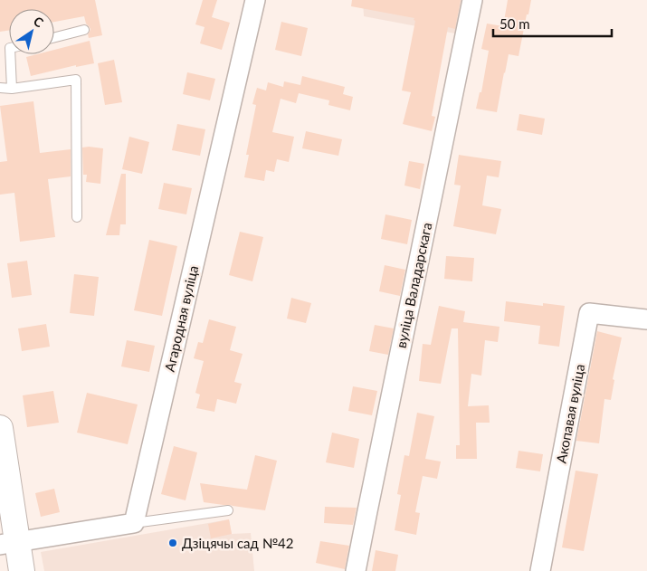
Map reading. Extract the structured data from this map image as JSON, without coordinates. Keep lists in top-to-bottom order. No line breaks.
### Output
{"streets":{"street":["вуліца Валадарскага","Агародная вуліца","Акопавая вуліца"]},"places":["Дзіцячы сад №42"],"scale_bar":"50 m","north":"top right"}
